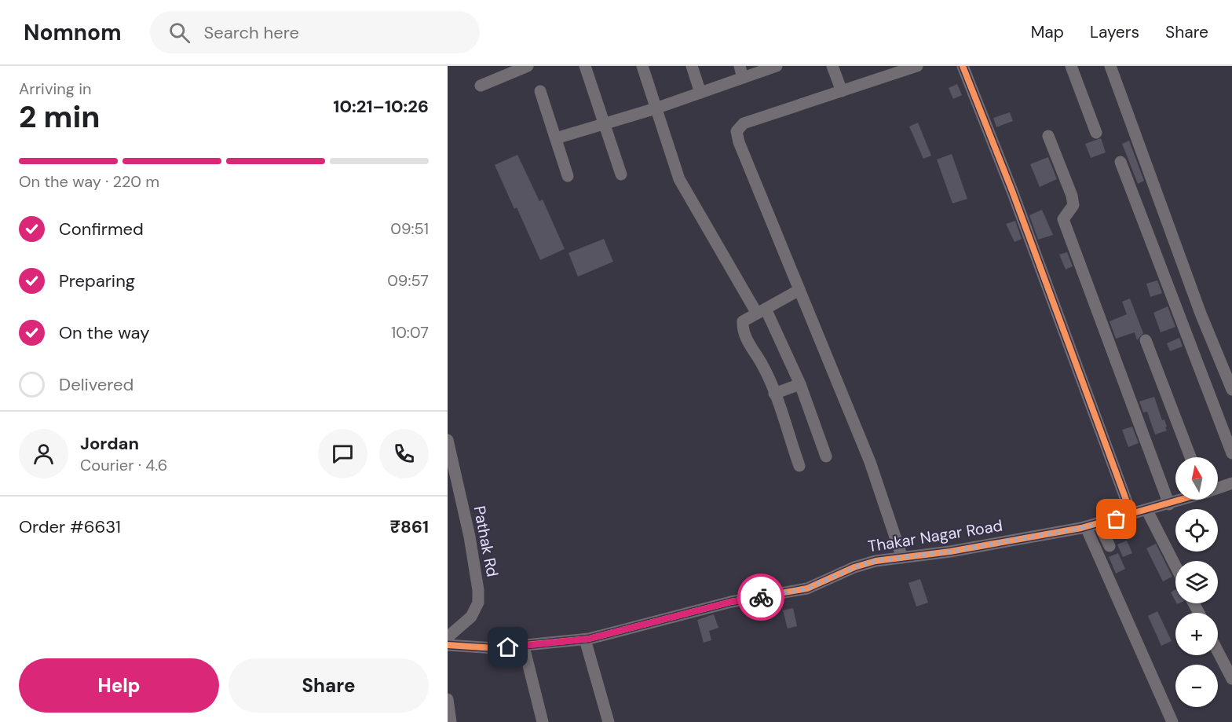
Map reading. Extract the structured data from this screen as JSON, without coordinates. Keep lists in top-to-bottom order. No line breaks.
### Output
{"streets":{"street":["Thakar Nagar Road","Pathak Rd"]},"north":"top","page":{"header":"Nomnom","search":"Search here","nav":["Map","Layers","Share"],"heading":["2 min","Arriving in","10:21–10:26"],"panel":["Jordan","Courier · 4.6","Order #6631","₹861"],"bar":"On the way · 220 m","list":[["Confirmed","09:51"],["Preparing","09:57"],["On the way","10:07"],"Delivered"],"map_buttons":["+","−"],"buttons":["Help","Share"]}}
